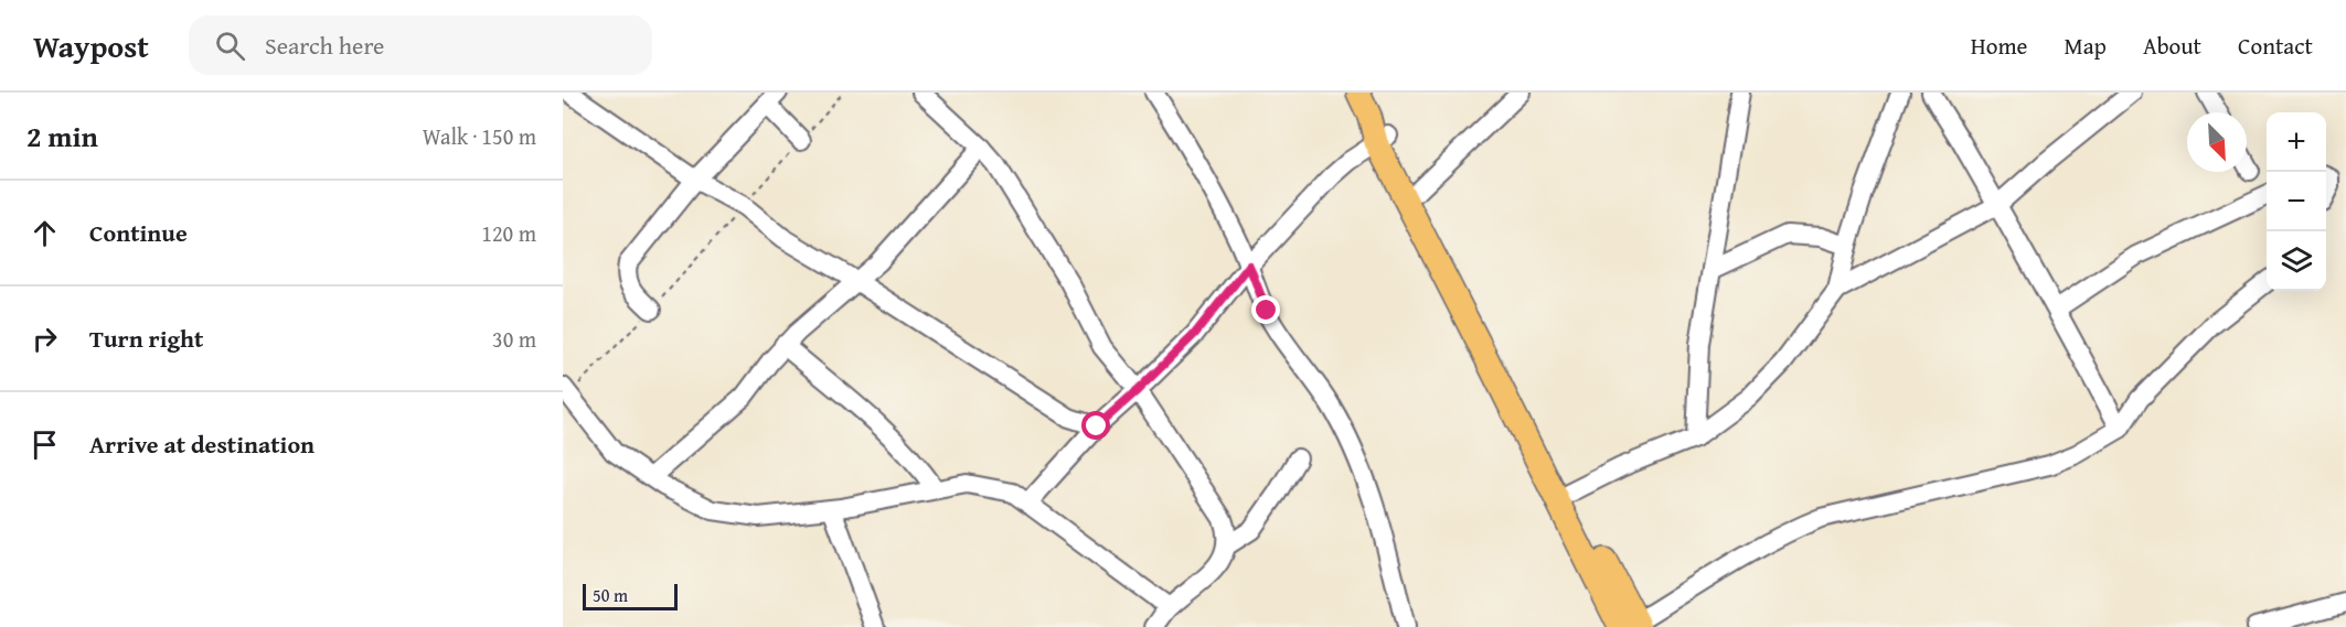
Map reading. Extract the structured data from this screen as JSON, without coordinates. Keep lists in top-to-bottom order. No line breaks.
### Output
{"scale_bar":"50 m","north":"bottom right","page":{"header":"Waypost","search":"Search here","nav":["Home","Map","About","Contact"],"heading":["2 min","Walk · 150 m"],"map_buttons":["+","−"],"list":[["Continue","120 m"],["Turn right","30 m"],"Arrive at destination"],"scale":"50 m"}}
